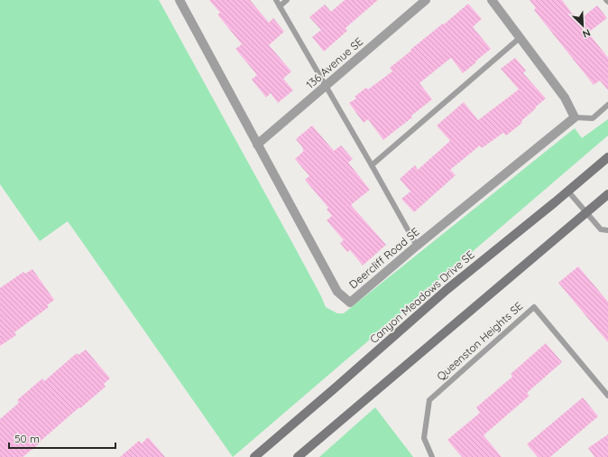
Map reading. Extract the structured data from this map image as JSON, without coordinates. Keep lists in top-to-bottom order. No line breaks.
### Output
{"streets":{"street":["136 Avenue SE","Deercliff Road SE","Canyon Meadows Drive SE"],"lane":["Queenston Heights SE"]},"crossings":[["136 Avenue SE","Deercliff Road SE"]],"scale_bar":"50 m","north":"bottom right"}
